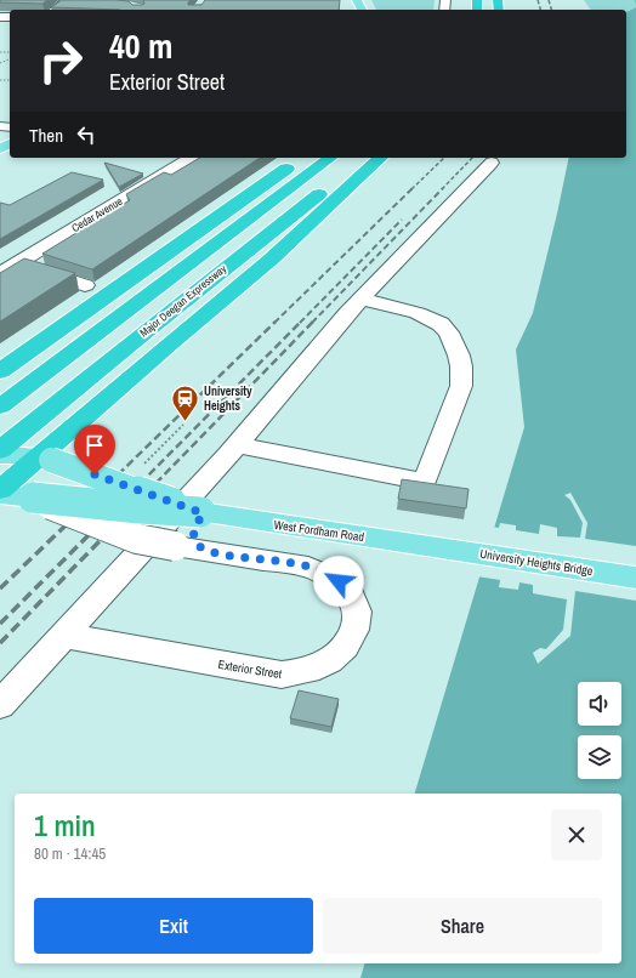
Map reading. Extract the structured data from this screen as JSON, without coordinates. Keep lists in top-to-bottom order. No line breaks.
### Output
{"streets":{"highway":["Major Deegan Expressway"],"main road":["West Fordham Road","University Heights Bridge"],"street":["Cedar Avenue","Exterior Street"]},"crossings":[["Major Deegan Expressway","West Fordham Road"],["West Fordham Road","University Heights Bridge"],["West Fordham Road","Exterior Street"]],"places":{"station":["University Heights"]},"page":{"turn":["40 m","Exterior Street"],"then":"Then","heading":["1 min","80 m · 14:45"],"buttons":["Exit","Share"]}}
